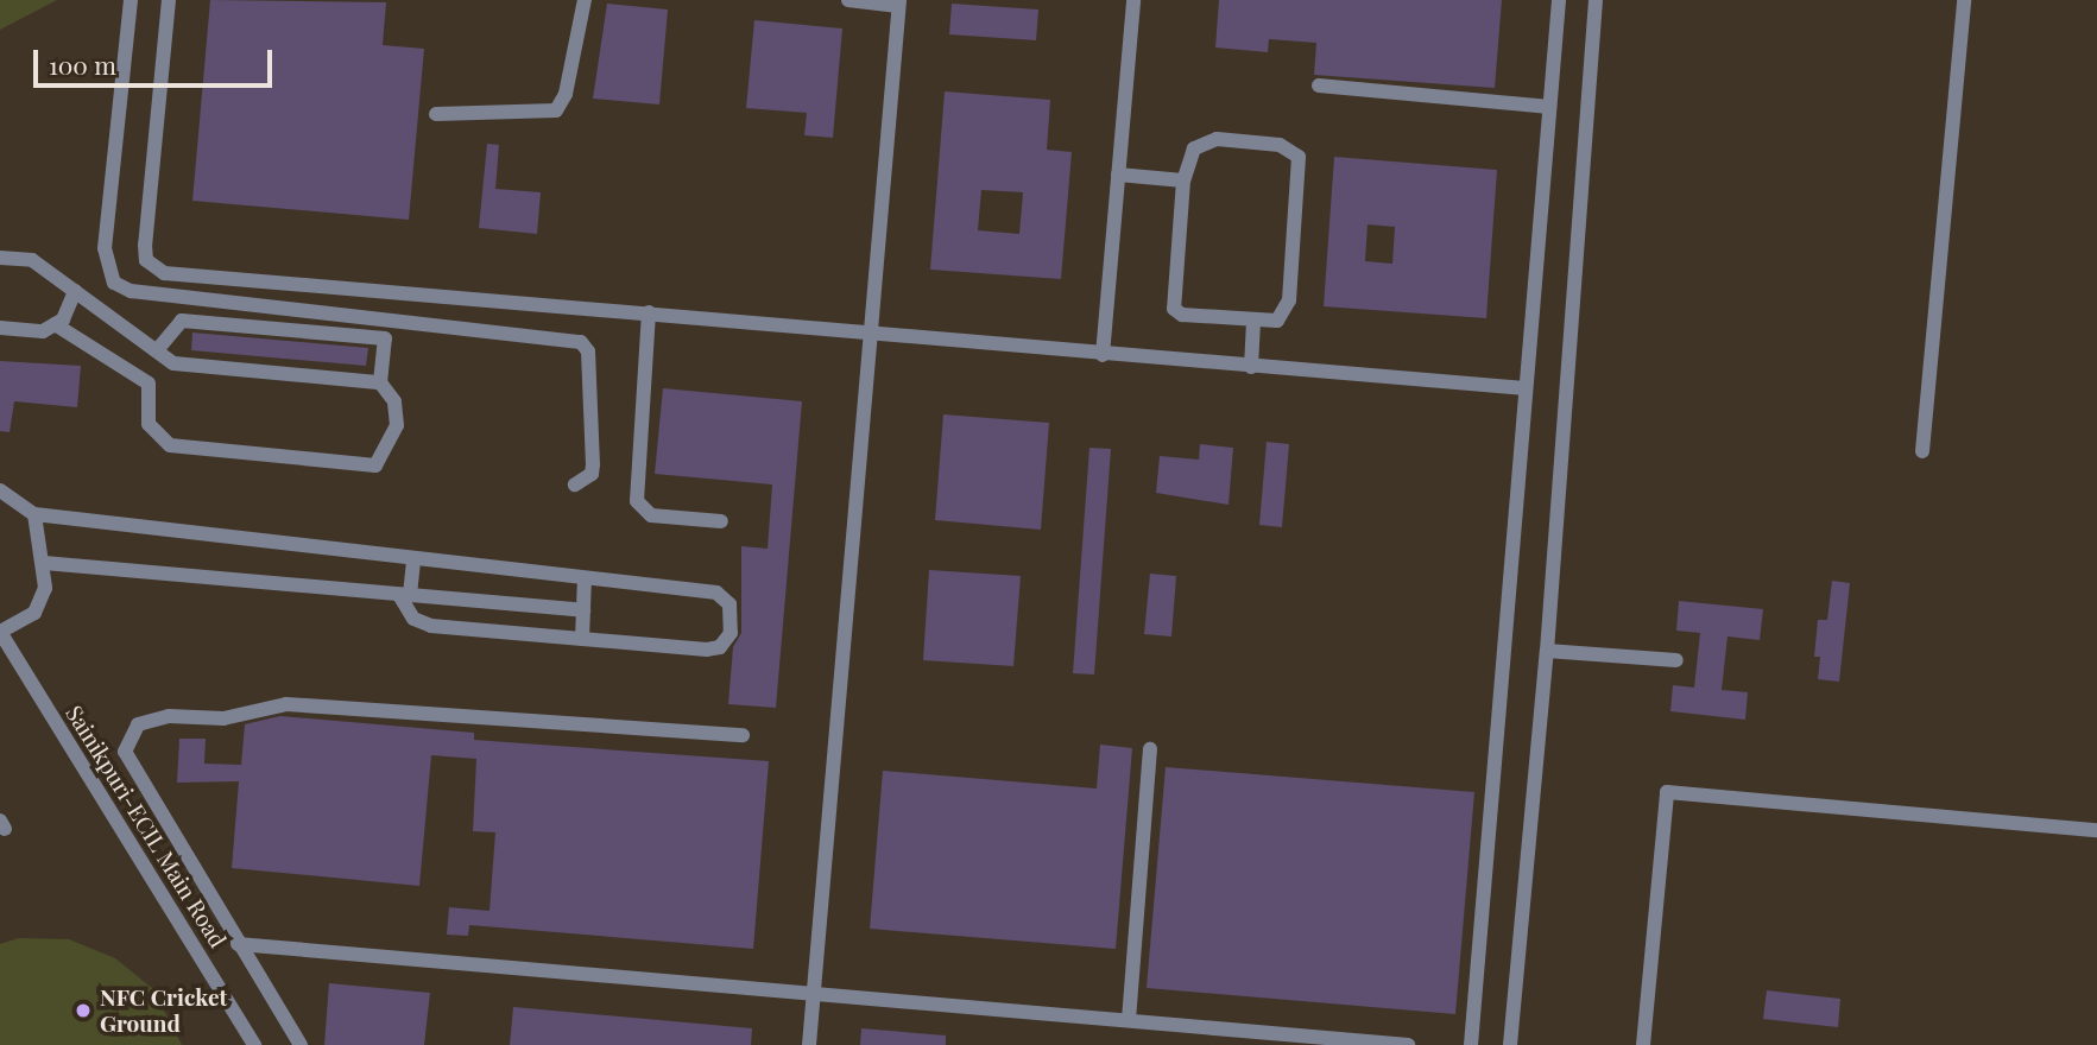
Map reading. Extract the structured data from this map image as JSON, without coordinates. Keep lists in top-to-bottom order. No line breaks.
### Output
{"streets":{"street":["Sainikpuri-ECIL Main Road"]},"places":["NFC Cricket Ground"],"scale_bar":"100 m"}
